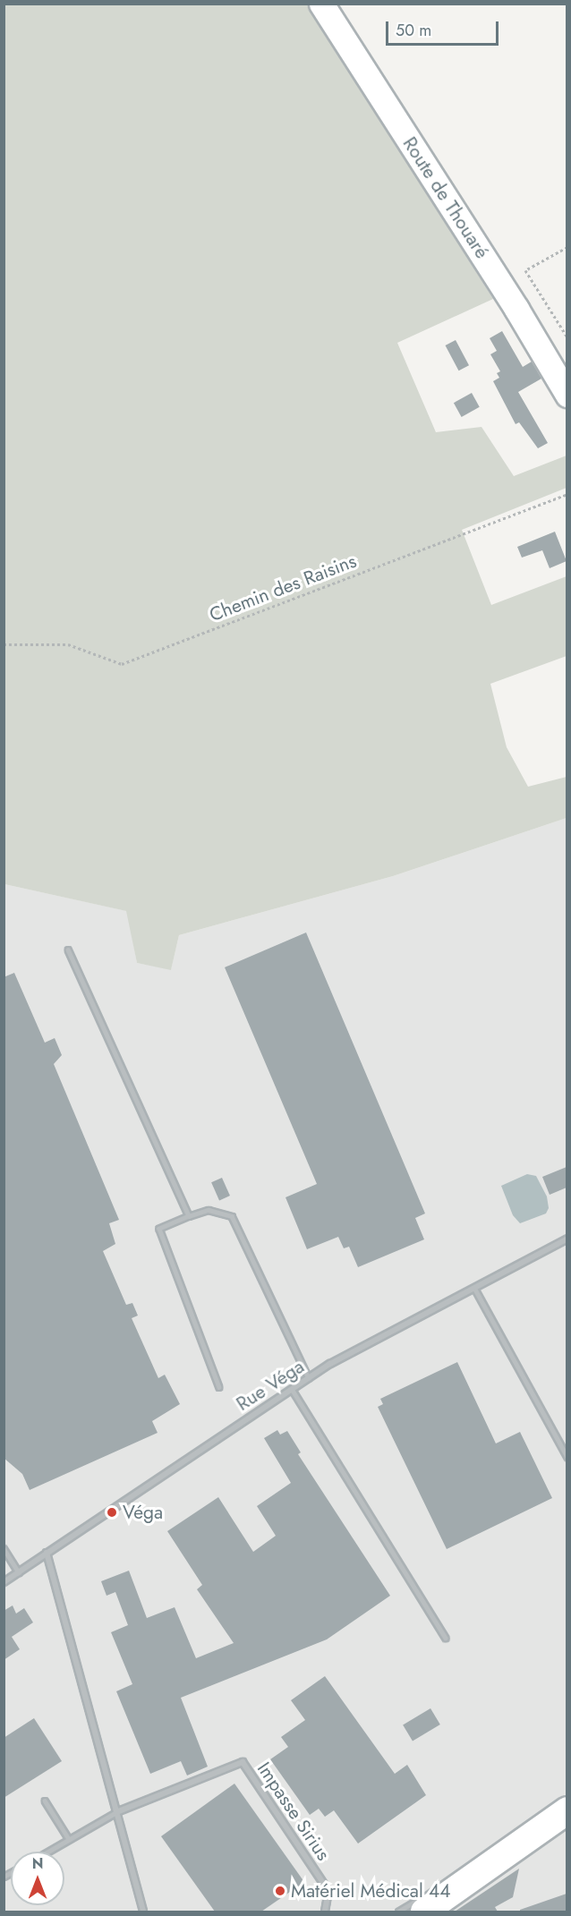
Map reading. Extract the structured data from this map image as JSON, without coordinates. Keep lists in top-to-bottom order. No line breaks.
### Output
{"streets":{"main road":["Route de Thouaré"],"street":["Rue Véga","Impasse Sirius"],"path":["Chemin des Raisins"]},"places":["Véga","Matériel Médical 44"],"scale_bar":"50 m","north":"top"}
